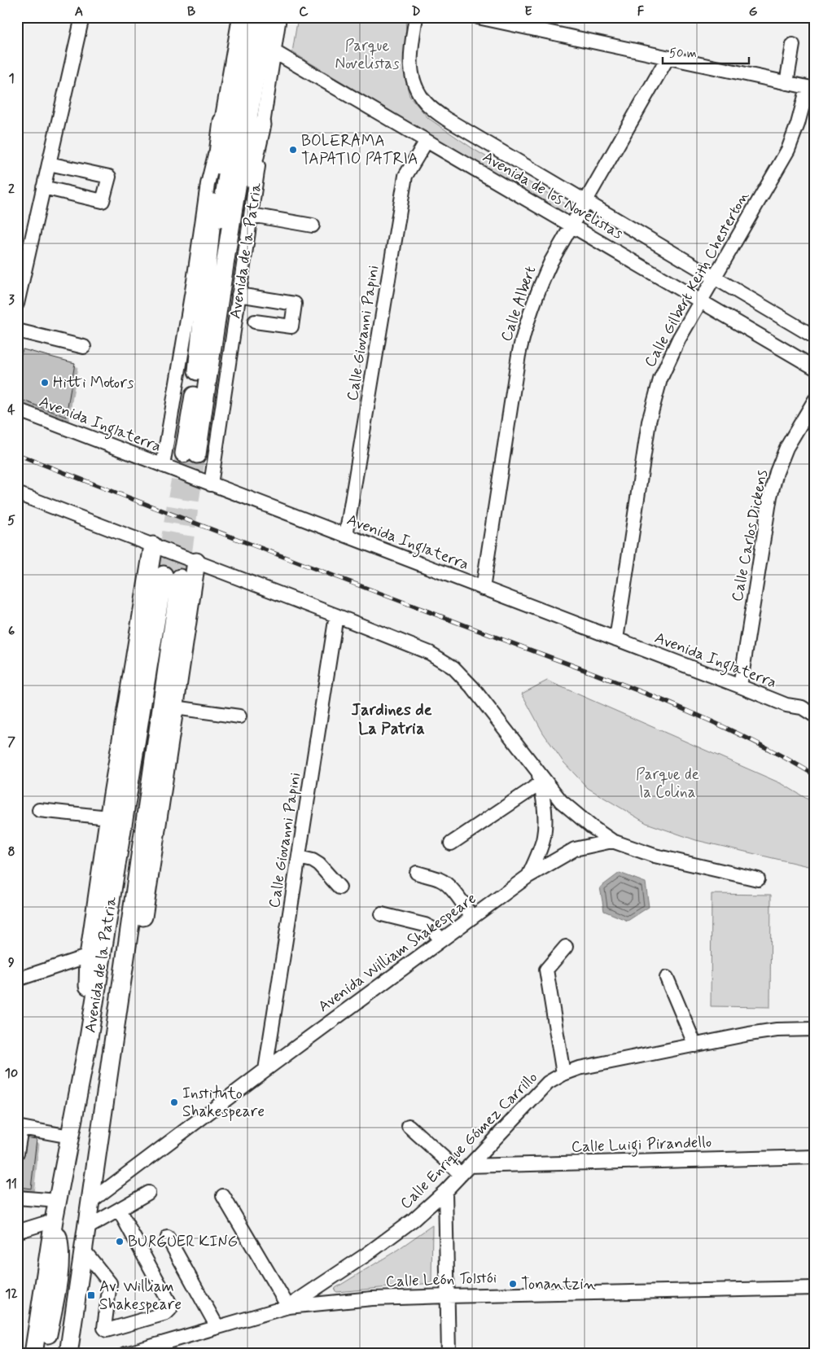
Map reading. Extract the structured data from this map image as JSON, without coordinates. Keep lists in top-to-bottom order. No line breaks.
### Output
{"streets":{"main road":["Avenida de la Patria"],"street":["Avenida de los Novelistas","Calle Gilbert Keith Chesterton","Calle Albert","Calle Giovanni Papini","Avenida Inglaterra","Calle Carlos Dickens","Avenida William Shakespeare","Calle Enrique Gómez Carrillo","Calle Luigi Pirandello","Calle León Tolstói"]},"crossings":[["Avenida de los Novelistas","Avenida de la Patria"],["Avenida de los Novelistas","Calle Gilbert Keith Chesterton"],["Avenida de los Novelistas","Calle Albert"],["Avenida de los Novelistas","Calle Giovanni Papini"],["Avenida de la Patria","Avenida Inglaterra"],["Avenida de la Patria","Avenida William Shakespeare"],["Calle Gilbert Keith Chesterton","Avenida Inglaterra"],["Calle Albert","Avenida Inglaterra"],["Calle Giovanni Papini","Avenida Inglaterra"],["Calle Giovanni Papini","Avenida William Shakespeare"],["Avenida Inglaterra","Calle Carlos Dickens"],["Calle Enrique Gómez Carrillo","Calle Luigi Pirandello"],["Calle Enrique Gómez Carrillo","Calle León Tolstói"]],"districts":["Jardines de La Patria"],"parks":["Parque Novelistas","Parque de la Colina"],"places":{"other":["BOLERAMA TAPATIO PATRIA","Hitti Motors","Instituto Shakespeare","BURGUER KING","Tonantzin"],"transit":["Av. William Shakespeare"]},"scale_bar":"50 m","grid":{"columns":["A","B","C","D","E","F","G"],"rows":["1","2","3","4","5","6","7","8","9","10","11","12"]}}
